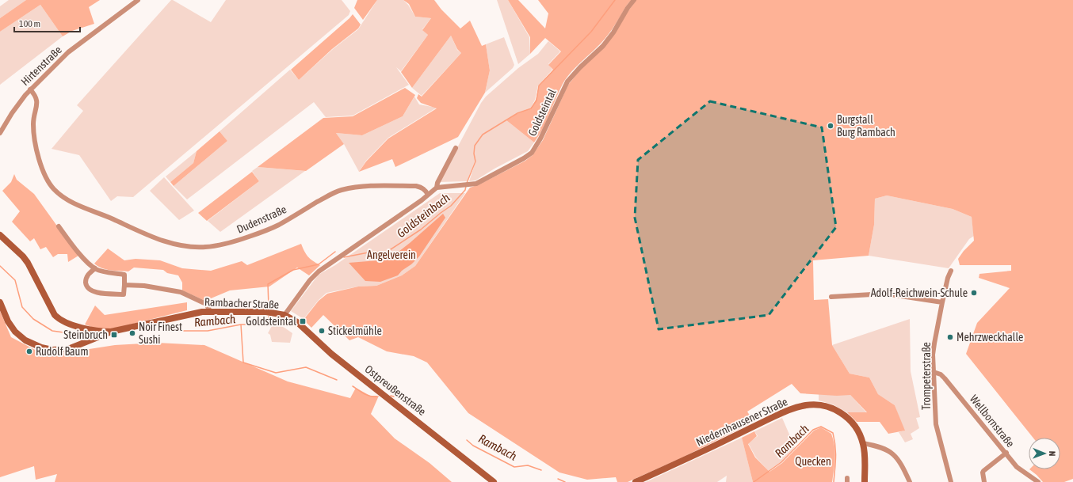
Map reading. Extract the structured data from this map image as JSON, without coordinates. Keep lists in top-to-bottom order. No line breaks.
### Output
{"streets":{"main road":["Rambacher Straße","Ostpreußenstraße","Niedernhausener Straße"],"street":["Hirtenstraße","Goldsteintal","Dudenstraße","Trompeterstraße","Wellbornstraße"]},"crossings":[["Hirtenstraße","Dudenstraße"],["Rambacher Straße","Ostpreußenstraße"],["Trompeterstraße","Wellbornstraße"]],"water":["Goldsteinbach","Rambach"],"parks":["Angelverein","Quecken"],"places":{"other":["Burgstall Burg Rambach","Adolf-Reichwein-Schule","Stickelmühle","Noir Finest Sushi","Mehrzweckhalle","Rudolf Baum"],"transit":["Goldsteintal","Steinbruch"]},"scale_bar":"100 m","north":"right"}
